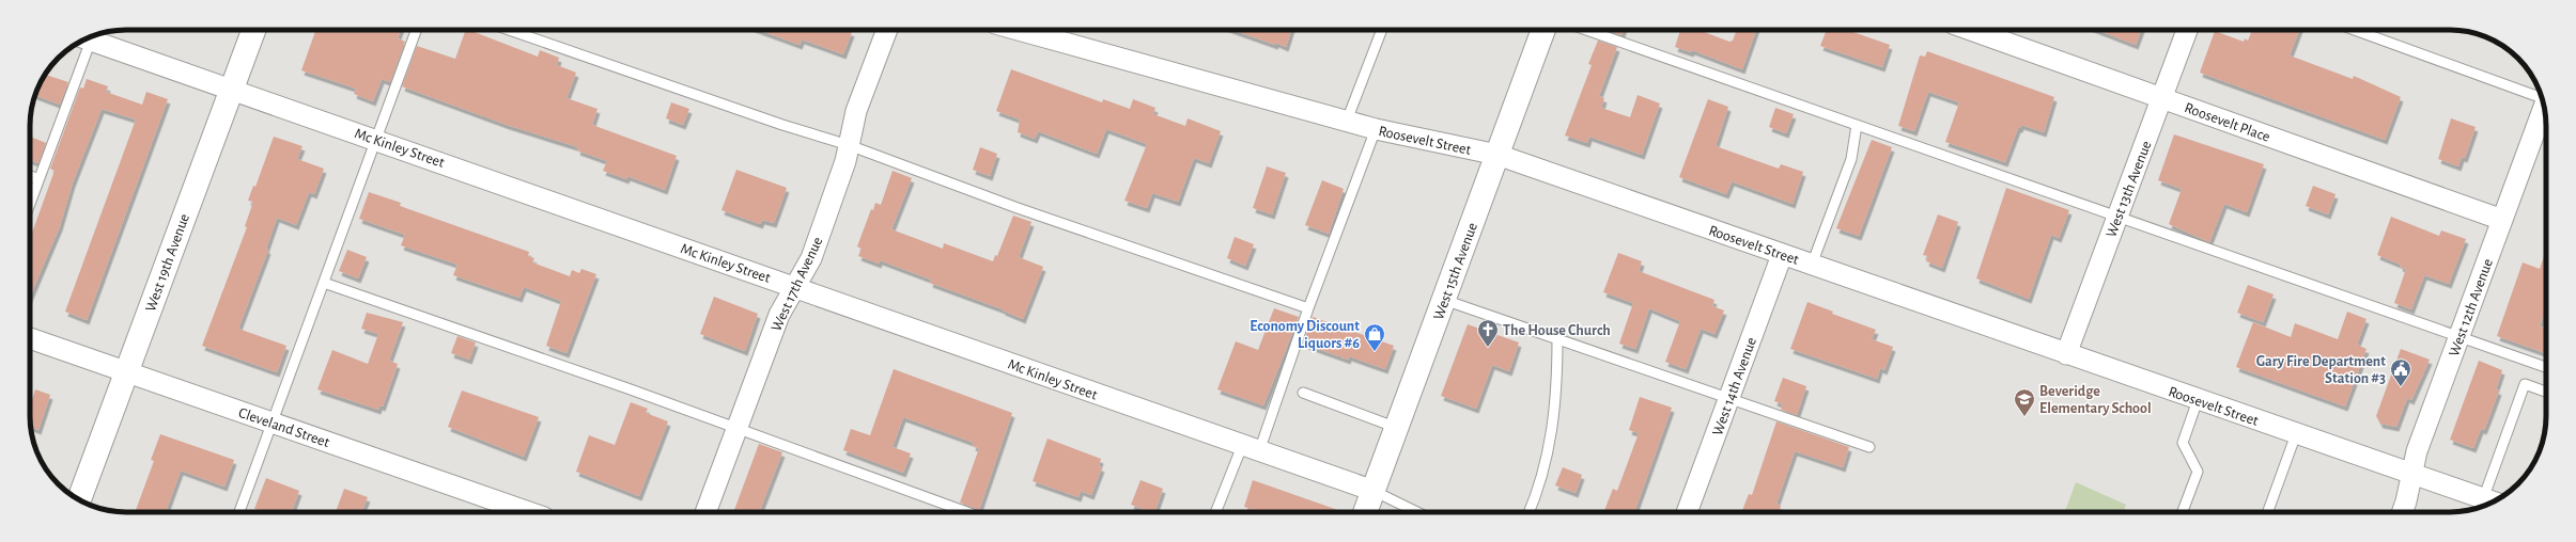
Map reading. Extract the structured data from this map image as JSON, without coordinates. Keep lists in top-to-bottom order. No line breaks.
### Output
{"streets":{"main road":["West 19th Avenue","West 15th Avenue"],"street":["Roosevelt Place","Roosevelt Street","Mc Kinley Street","West 13th Avenue","West 17th Avenue","West 12th Avenue","West 14th Avenue","Cleveland Street"]},"crossings":[["Roosevelt Place","West 13th Avenue"],["Roosevelt Place","West 12th Avenue"],["Roosevelt Street","West 13th Avenue"],["Roosevelt Street","West 15th Avenue"],["Roosevelt Street","West 12th Avenue"],["Roosevelt Street","West 14th Avenue"],["Mc Kinley Street","West 19th Avenue"],["Mc Kinley Street","West 15th Avenue"],["Mc Kinley Street","West 17th Avenue"],["West 19th Avenue","Cleveland Street"]],"places":{"church":["The House Church"],"shop":["Economy Discount Liquors #6"],"public building":["Gary Fire Department Station #3"],"school or university":["Beveridge Elementary School"]}}
